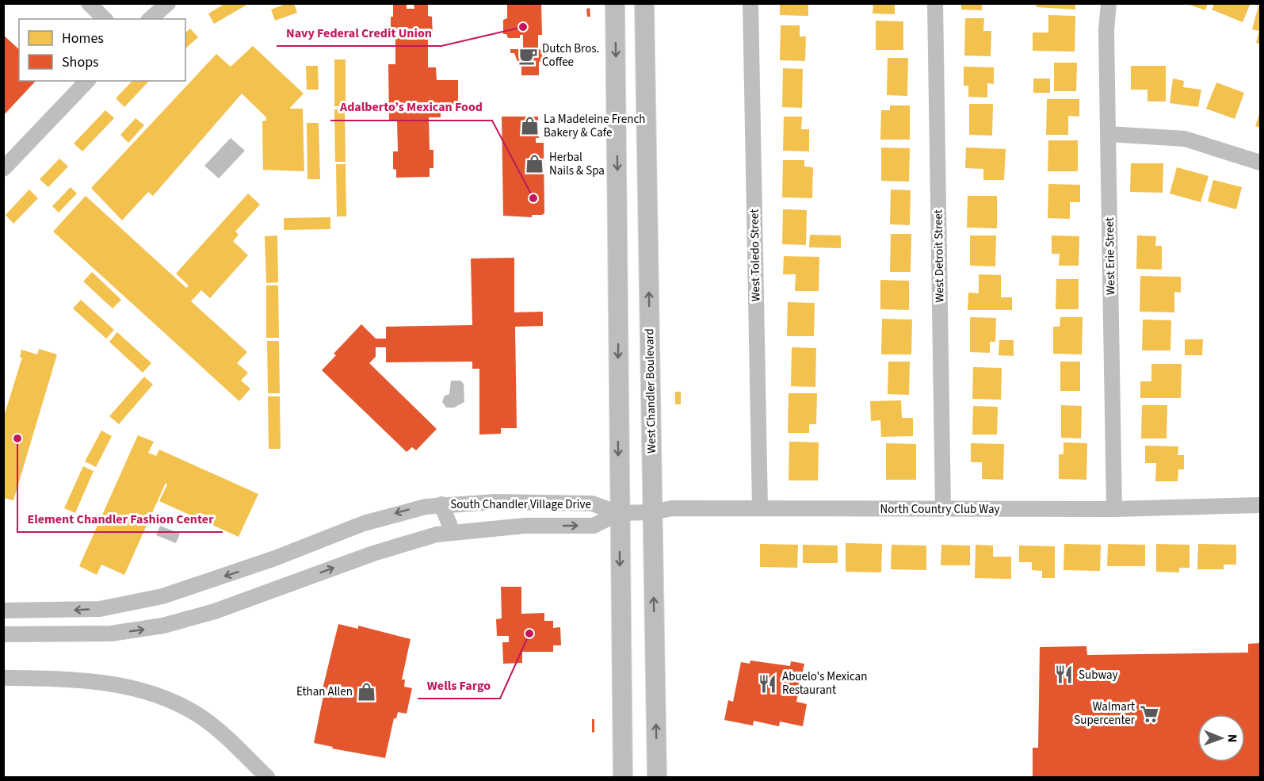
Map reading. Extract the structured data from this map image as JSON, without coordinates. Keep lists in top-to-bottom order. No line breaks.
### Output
{"streets":{"main road":["West Chandler Boulevard"],"street":["West Toledo Street","West Detroit Street","West Erie Street","South Chandler Village Drive","North Country Club Way"]},"crossings":[["West Toledo Street","North Country Club Way"],["West Detroit Street","North Country Club Way"],["West Erie Street","North Country Club Way"],["West Chandler Boulevard","North Country Club Way"],["South Chandler Village Drive","North Country Club Way"]],"places":{"other":["Navy Federal Credit Union","Adalberto’s Mexican Food","Element Chandler Fashion Center","Wells Fargo"],"cafe":["Dutch Bros. Coffee"],"shop":["La Madeleine French Bakery & Cafe","Herbal Nails & Spa","Ethan Allen"],"restaurant":["Subway","Abuelo's Mexican Restaurant"],"supermarket":["Walmart Supercenter"]},"legend":["Homes","Shops"],"north":"right"}
